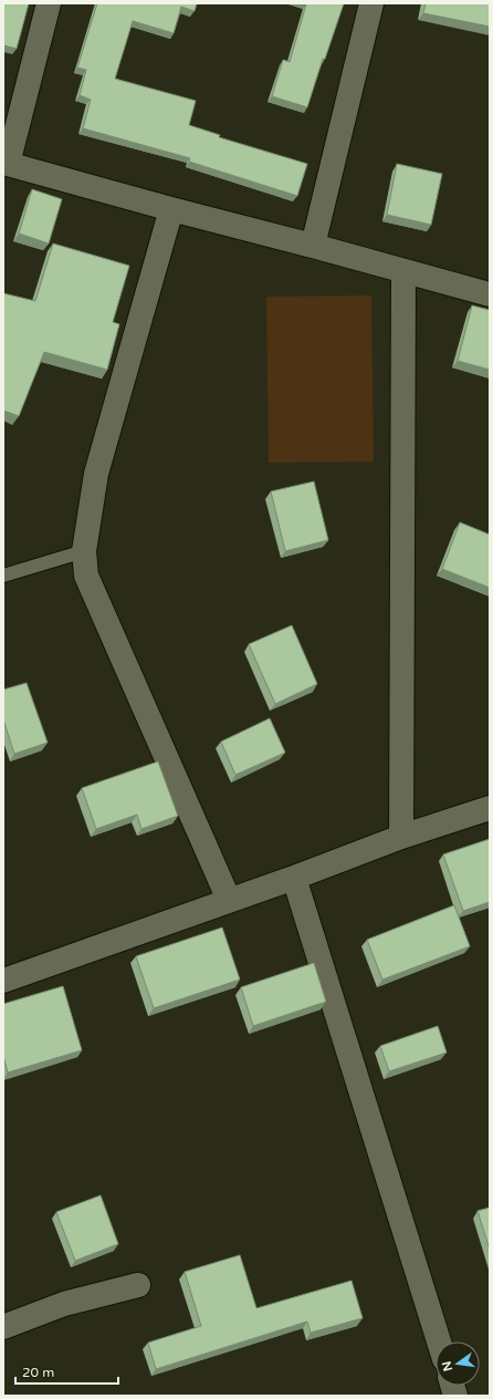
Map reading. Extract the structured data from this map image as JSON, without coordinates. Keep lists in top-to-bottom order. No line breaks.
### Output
{"scale_bar":"20 m","north":"left"}
